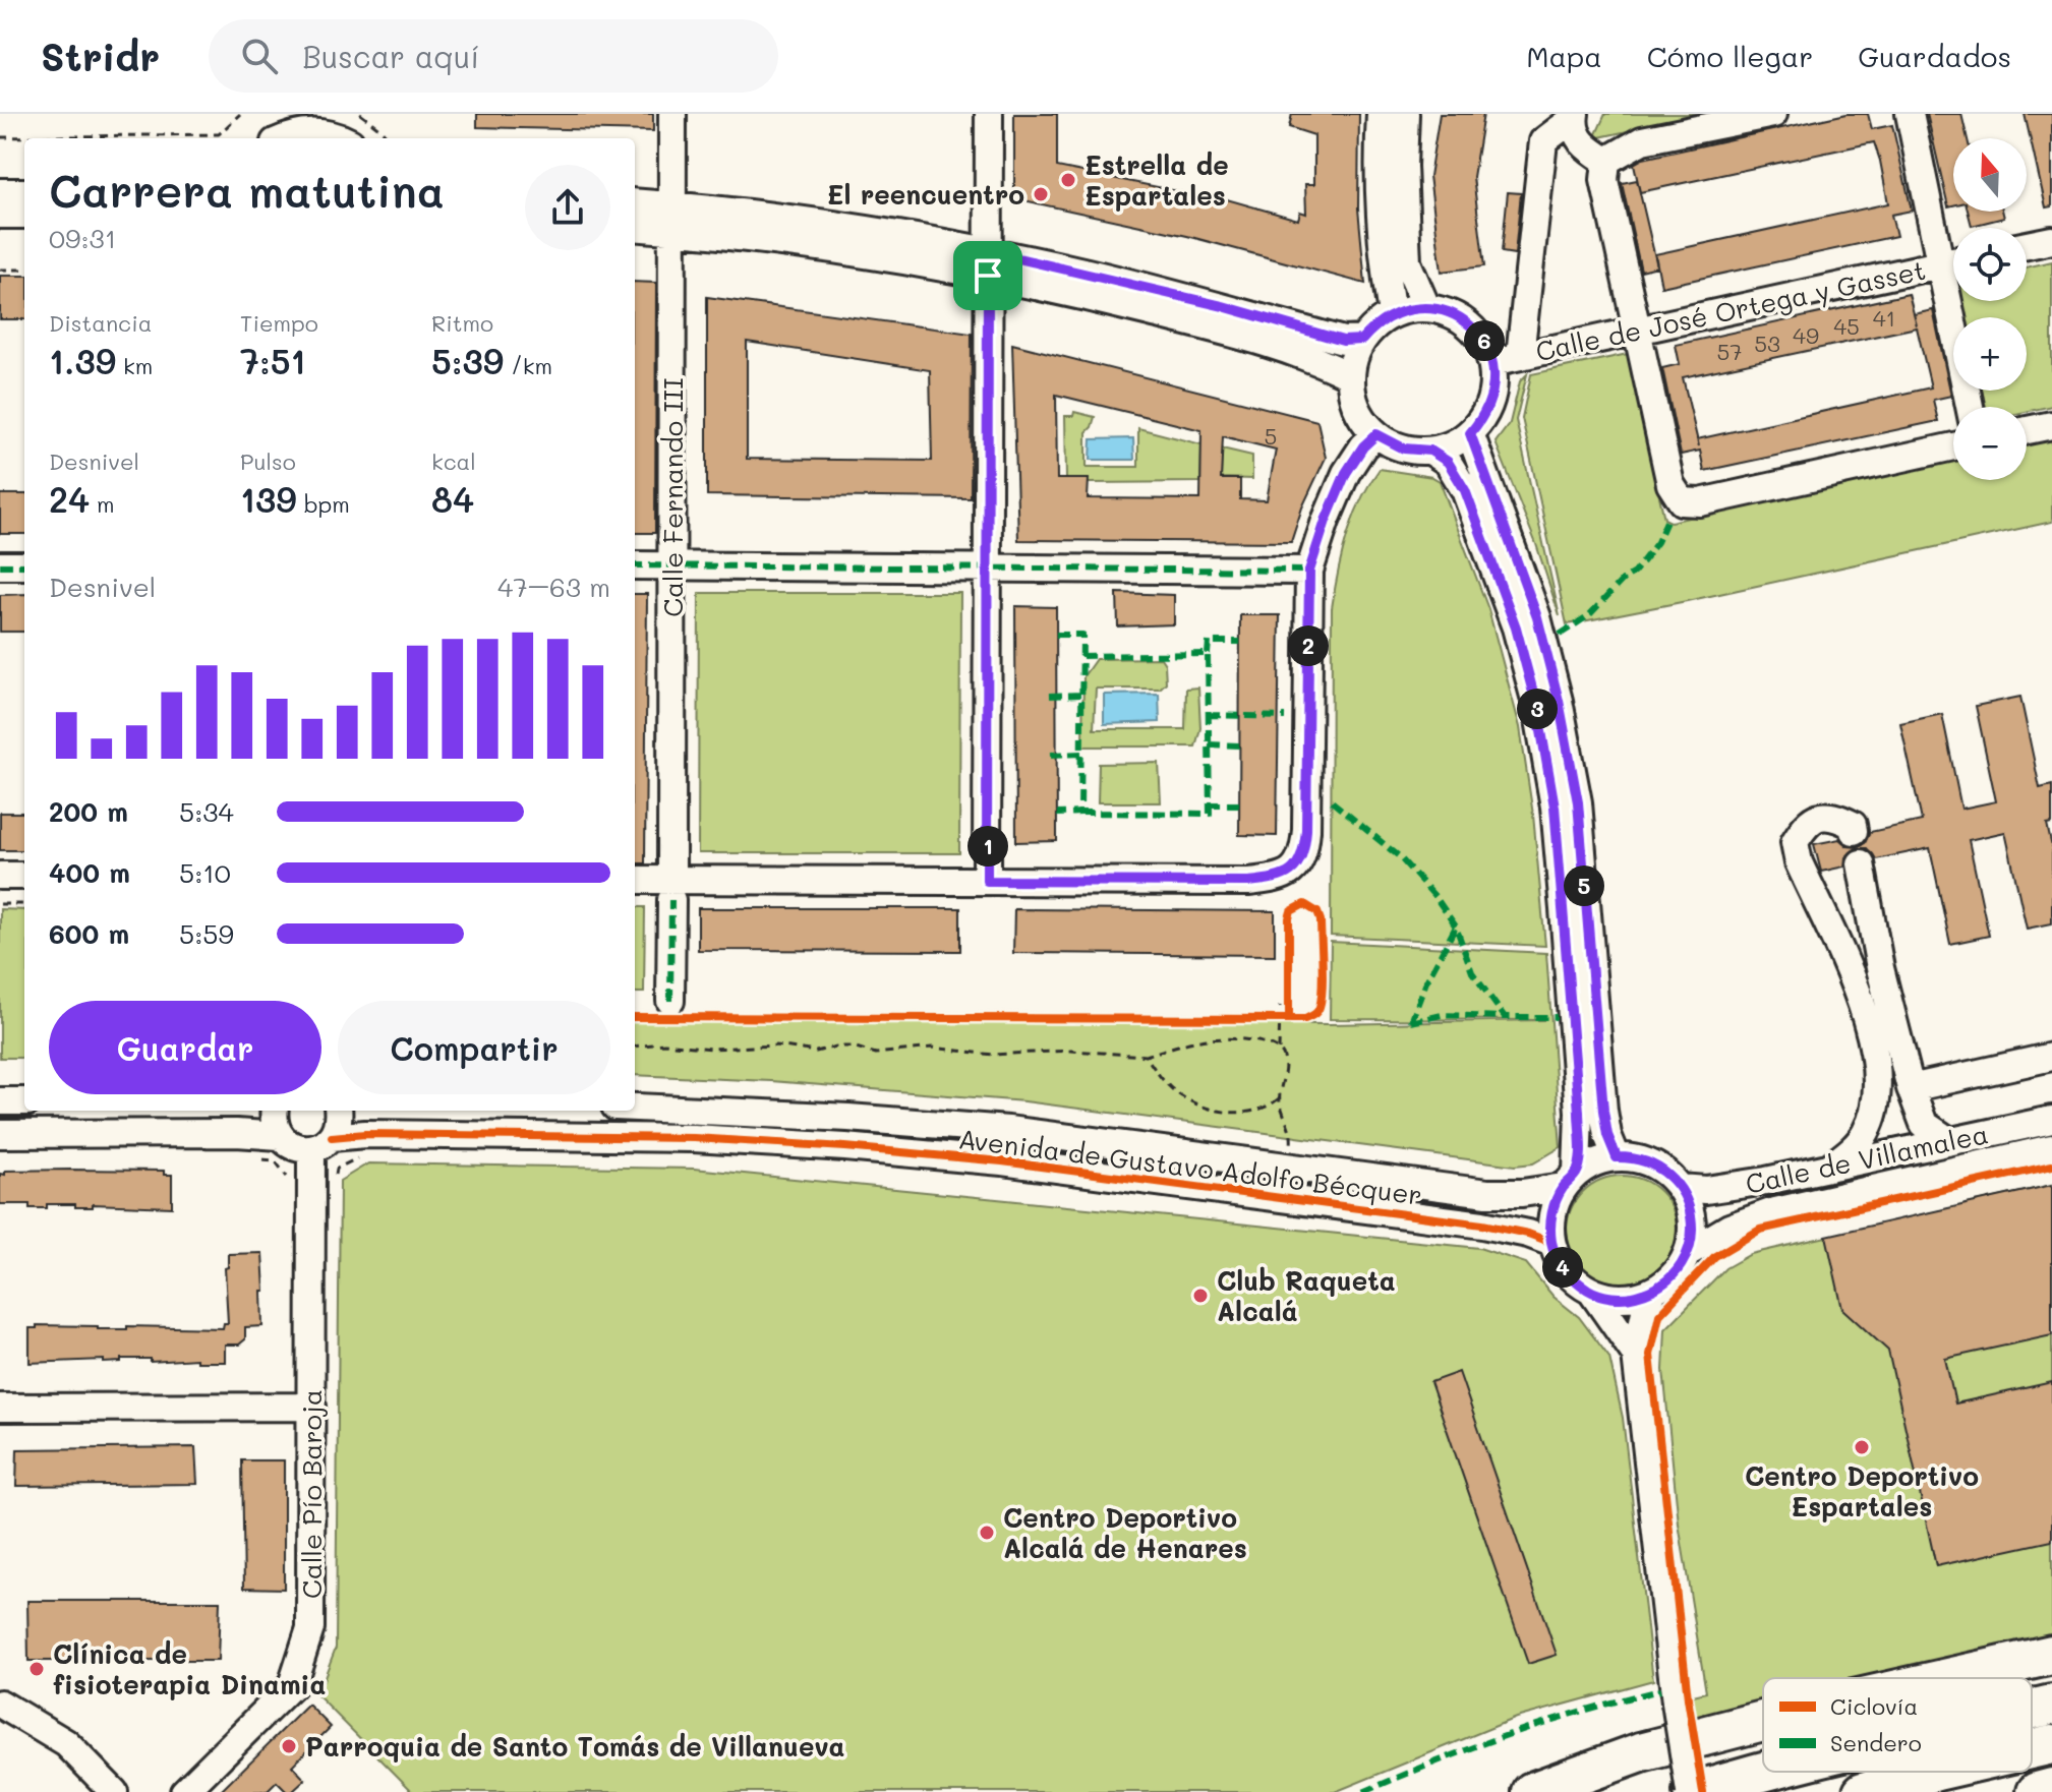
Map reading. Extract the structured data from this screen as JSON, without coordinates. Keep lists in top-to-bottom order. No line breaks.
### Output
{"streets":{"street":["Calle de José Ortega y Gasset","Calle Fernando III","Calle de Villamalea","Avenida de Gustavo Adolfo Bécquer","Calle Pío Baroja"]},"crossings":[["Calle de Villamalea","Avenida de Gustavo Adolfo Bécquer"],["Avenida de Gustavo Adolfo Bécquer","Calle Pío Baroja"]],"places":["Estrella de Espartales","El reencuentro","Club Raqueta Alcalá","Centro Deportivo Espartales","Centro Deportivo Alcalá de Henares","Clínica de fisioterapia Dinamia","Parroquia de Santo Tomás de Villanueva"],"house_numbers":["41","45","49","53","57","5"],"legend":["Ciclovía","Sendero"],"north":"top","page":{"header":"Stridr","search":"Buscar aquí","nav":["Mapa","Cómo llegar","Guardados"],"map_buttons":["+","−"],"heading":["Carrera matutina","09:31"],"stats":[["Distancia","1.39 km"],["Tiempo","7:51"],["Ritmo","5:39 /km"],["Desnivel","24 m"],["Pulso","139 bpm"],["kcal","84"]],"pins":["6","2","3","1","5","4"],"chart":["Desnivel","47–63 m"],"list":[{"name":"200 m","note":"5:34"},{"name":"400 m","note":"5:10"},{"name":"600 m","note":"5:59"}],"buttons":["Guardar","Compartir"]}}
